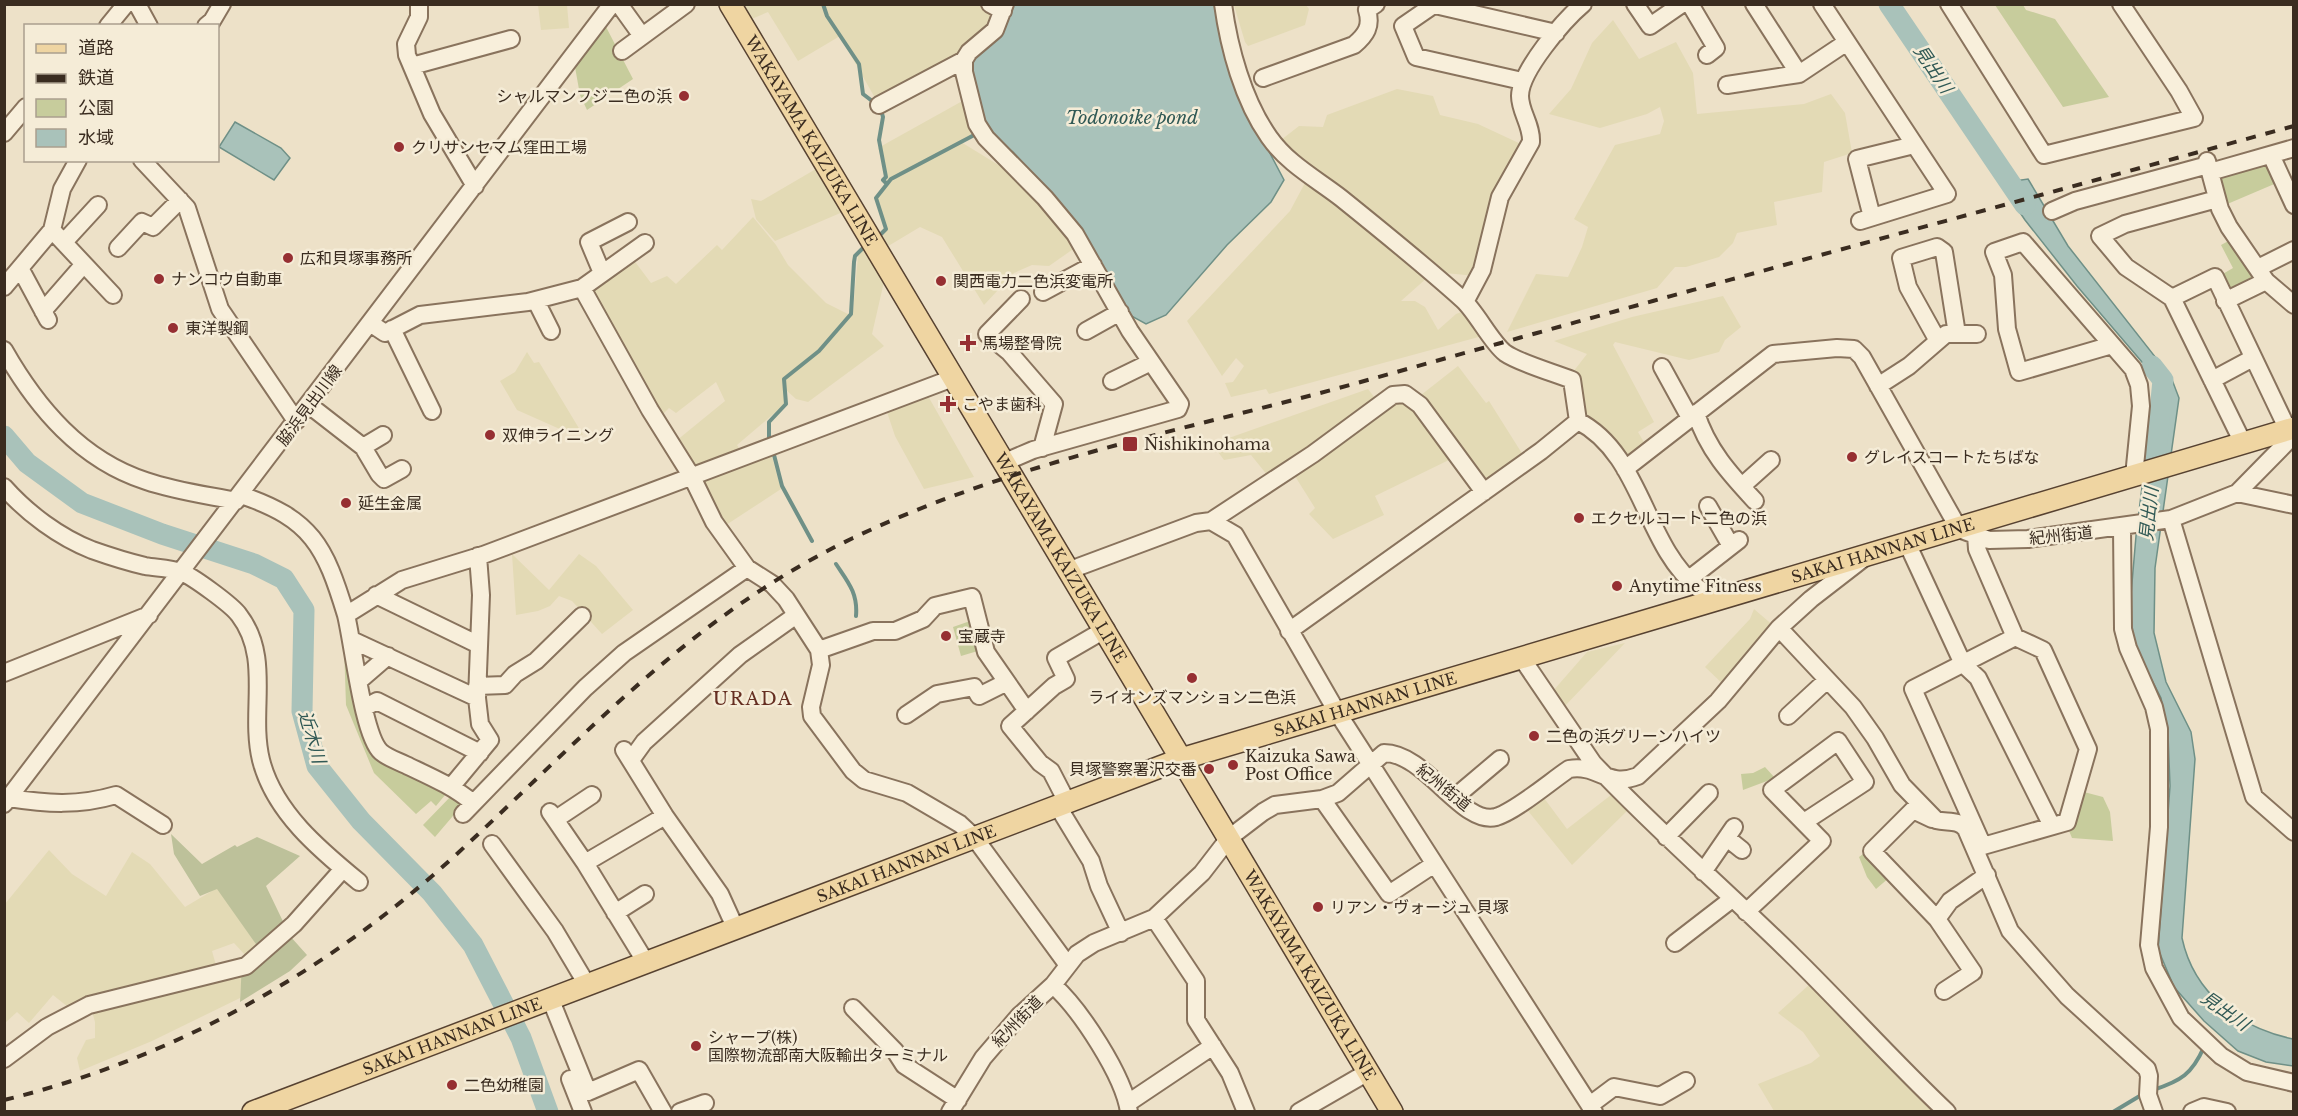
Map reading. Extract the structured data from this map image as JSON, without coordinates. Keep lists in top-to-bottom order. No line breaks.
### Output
{"streets":{"main road":["WAKAYAMA KAIZUKA LINE","SAKAI HANNAN LINE"],"street":["脇浜見出川線","紀州街道"]},"crossings":[["WAKAYAMA KAIZUKA LINE","紀州街道"],["WAKAYAMA KAIZUKA LINE","SAKAI HANNAN LINE"],["紀州街道","SAKAI HANNAN LINE"]],"districts":["URADA"],"water":["見出川","Todonoike pond","近木川"],"places":{"other":["シャルマンフジ二色の浜","クリサンセマム窪田工場","広和貝塚事務所","ナンコウ自動車","関西電力二色浜変電所","東洋製鋼","双伸ライニング","グレイスコートたちばな","延生金属","エクセルコート二色の浜","Anytime Fitness","宝蔵寺","ライオンズマンション二色浜","二色の浜グリーンハイツ","Kaizuka Sawa Post Office","貝塚警察署沢交番","リアン・ヴォージュ 貝塚","シャープ(株) 国際物流部南大阪輸出ターミナル","二色幼稚園"],"health":["馬場整骨院","こやま歯科"],"transit":["Nishikinohama"]},"legend":["道路","鉄道","公園","水域"]}
